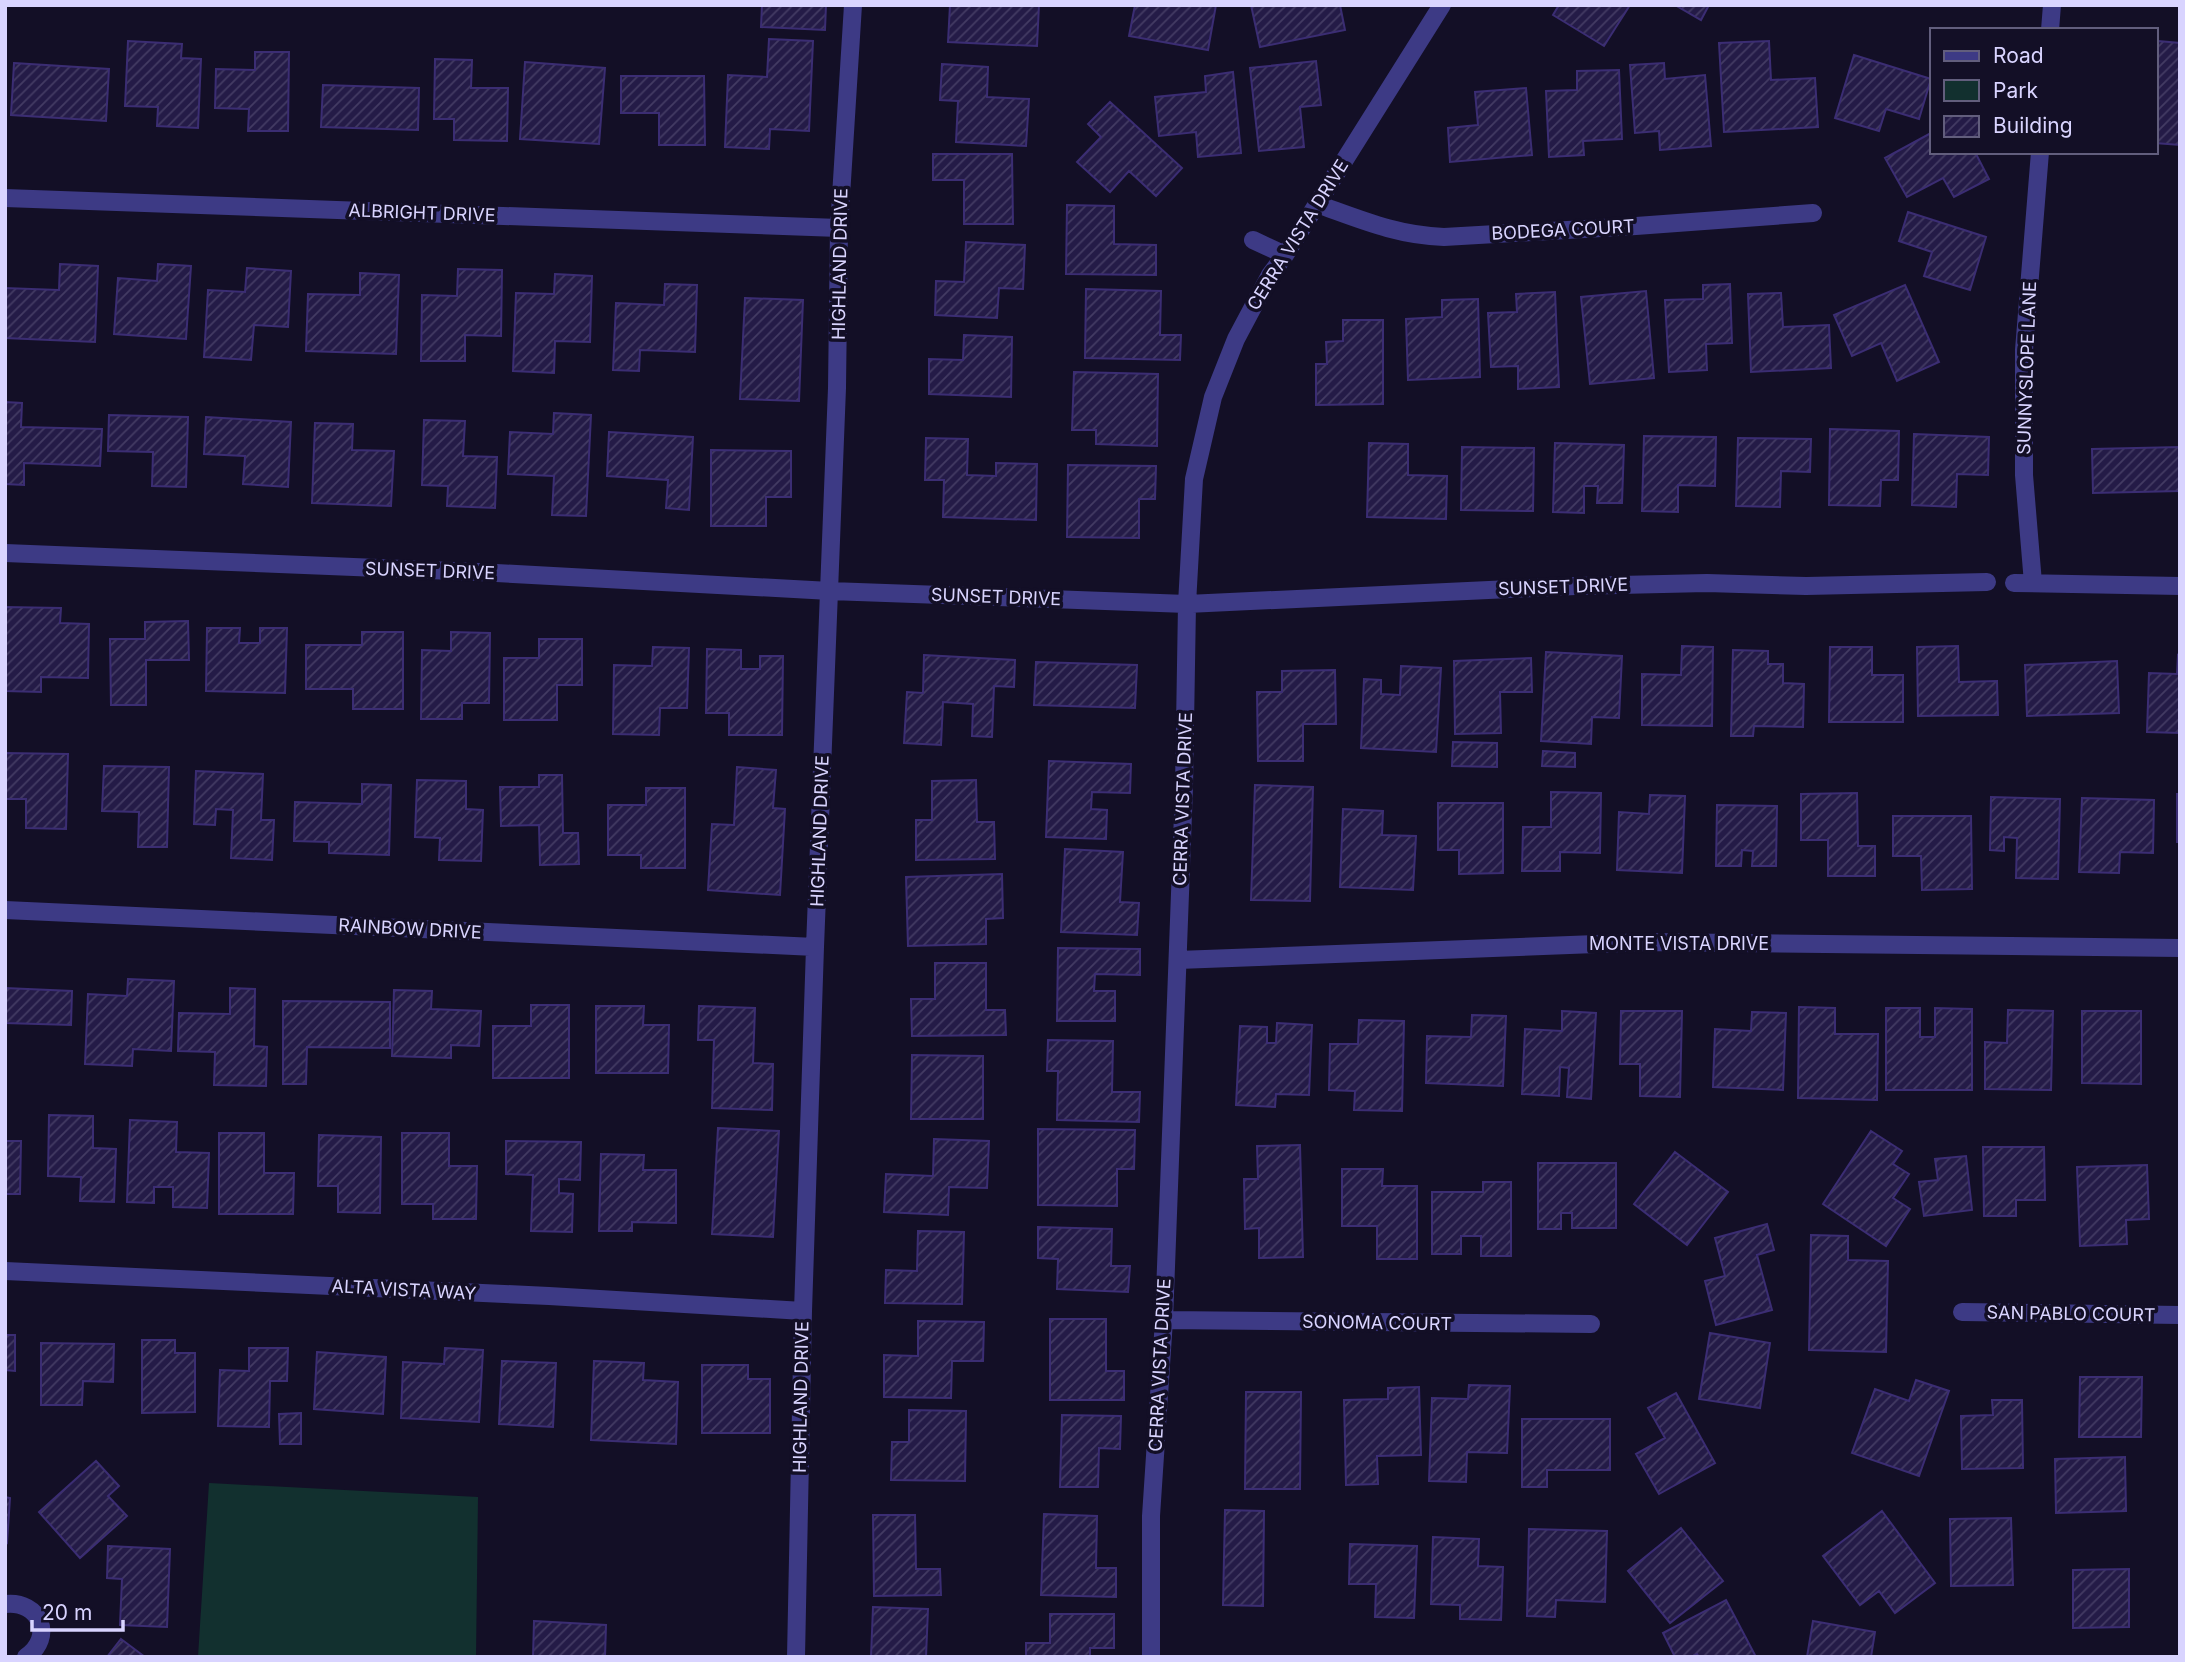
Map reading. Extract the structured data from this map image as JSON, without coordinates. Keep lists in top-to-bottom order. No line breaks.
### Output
{"streets":{"street":["ALBRIGHT DRIVE","BODEGA COURT","CERRA VISTA DRIVE","HIGHLAND DRIVE","SUNNYSLOPE LANE","SUNSET DRIVE","RAINBOW DRIVE","MONTE VISTA DRIVE","ALTA VISTA WAY","SAN PABLO COURT","SONOMA COURT"]},"crossings":[["ALBRIGHT DRIVE","HIGHLAND DRIVE"],["BODEGA COURT","CERRA VISTA DRIVE"],["CERRA VISTA DRIVE","SUNSET DRIVE"],["CERRA VISTA DRIVE","MONTE VISTA DRIVE"],["CERRA VISTA DRIVE","SONOMA COURT"],["HIGHLAND DRIVE","SUNSET DRIVE"],["HIGHLAND DRIVE","RAINBOW DRIVE"],["HIGHLAND DRIVE","ALTA VISTA WAY"]],"legend":["Road","Park","Building"],"scale_bar":"20 m"}
